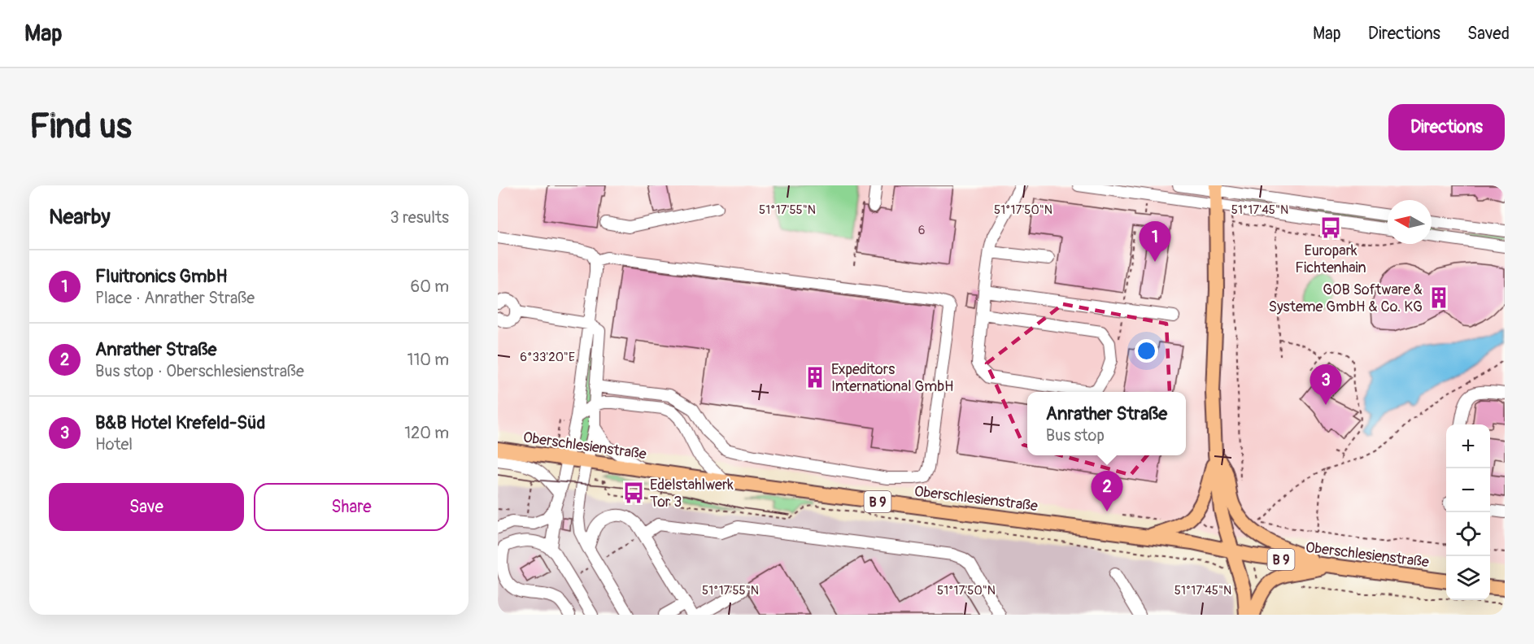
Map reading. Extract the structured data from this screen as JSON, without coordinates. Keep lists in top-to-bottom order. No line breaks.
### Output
{"streets":{"main road":["Oberschlesienstraße","B 9"]},"crossings":[["Oberschlesienstraße","B 9"]],"places":{"bus stop":["Europark Fichtenhain","Edelstahlwerk Tor 3"],"building":["GOB Software & Systeme GmbH & Co. KG","Expeditors International GmbH"]},"house_numbers":["6"],"north":"left","page":{"header":"Map","nav":["Map","Directions","Saved"],"buttons":["Directions",["Save","Share"]],"title":"Find us","heading":["Nearby","3 results"],"pins":["1","3","2"],"list":[{"mark":"1","name":"Fluitronics GmbH","note":"Place · Anrather Straße","value":"60 m"},{"mark":"2","name":"Anrather Straße","note":"Bus stop · Oberschlesienstraße","value":"110 m"},{"mark":"3","name":"B&B Hotel Krefeld-Süd","note":"Hotel","value":"120 m"}],"popup":["Anrather Straße","Bus stop"],"map_buttons":["+","−"]},"coordinates":["51°17'55\"N","51°17'50\"N","51°17'45\"N","6°33'20\"E"]}
